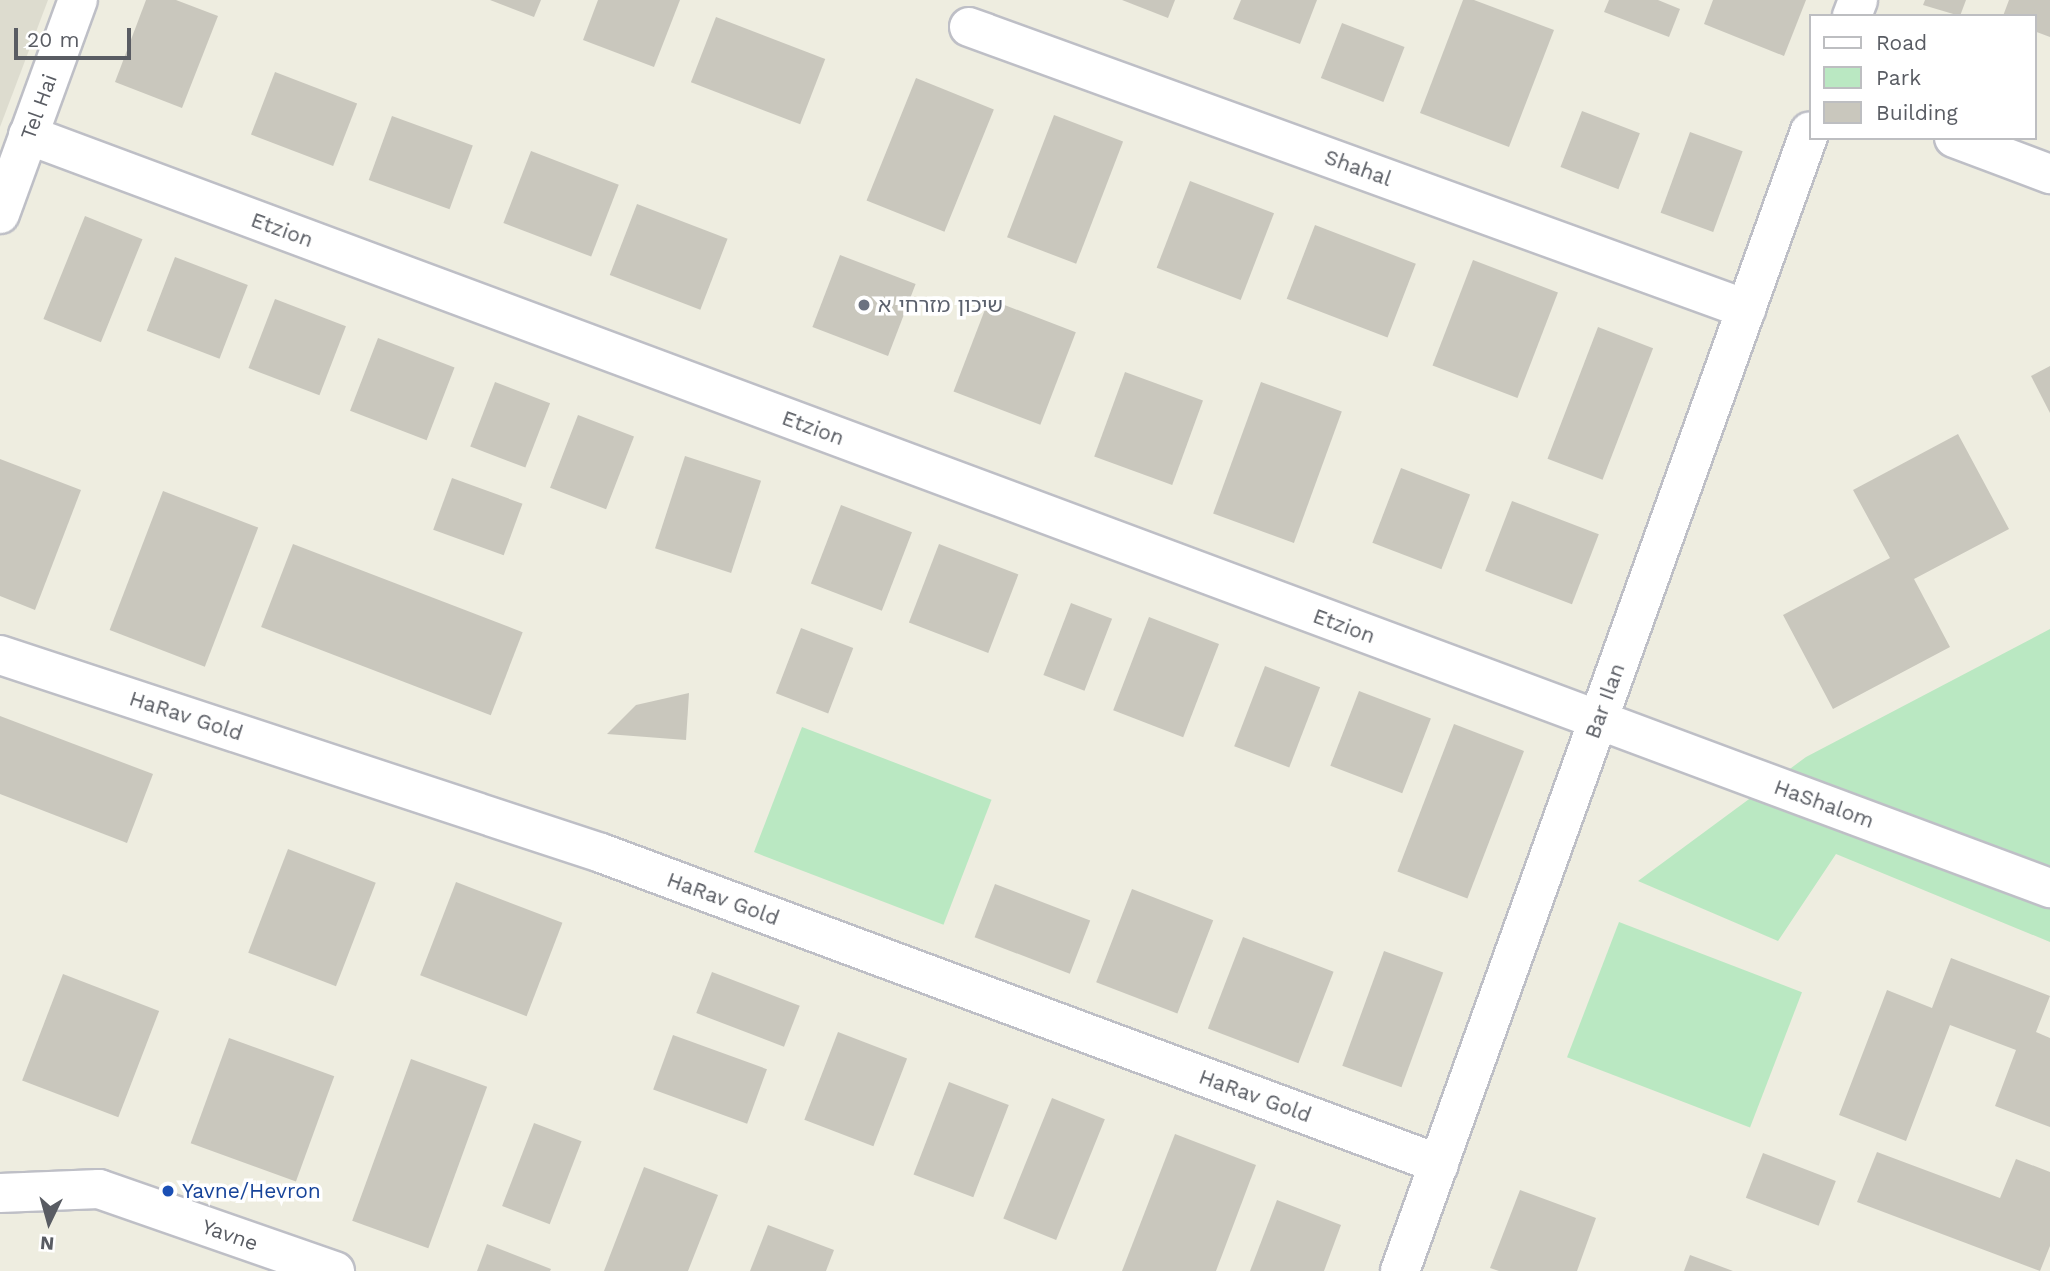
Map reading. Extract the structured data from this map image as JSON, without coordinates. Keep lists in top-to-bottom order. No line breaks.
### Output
{"streets":{"street":["Tel Hai","Shahal","Etzion","Bar Ilan","HaRav Gold","HaShalom","Yavne"]},"crossings":[["Tel Hai","Etzion"],["Shahal","Bar Ilan"],["Etzion","Bar Ilan"],["Etzion","HaShalom"],["Bar Ilan","HaRav Gold"],["Bar Ilan","HaShalom"]],"places":["שיכון מזרחי א","Yavne/Hevron"],"legend":["Road","Park","Building"],"scale_bar":"20 m","north":"bottom"}
